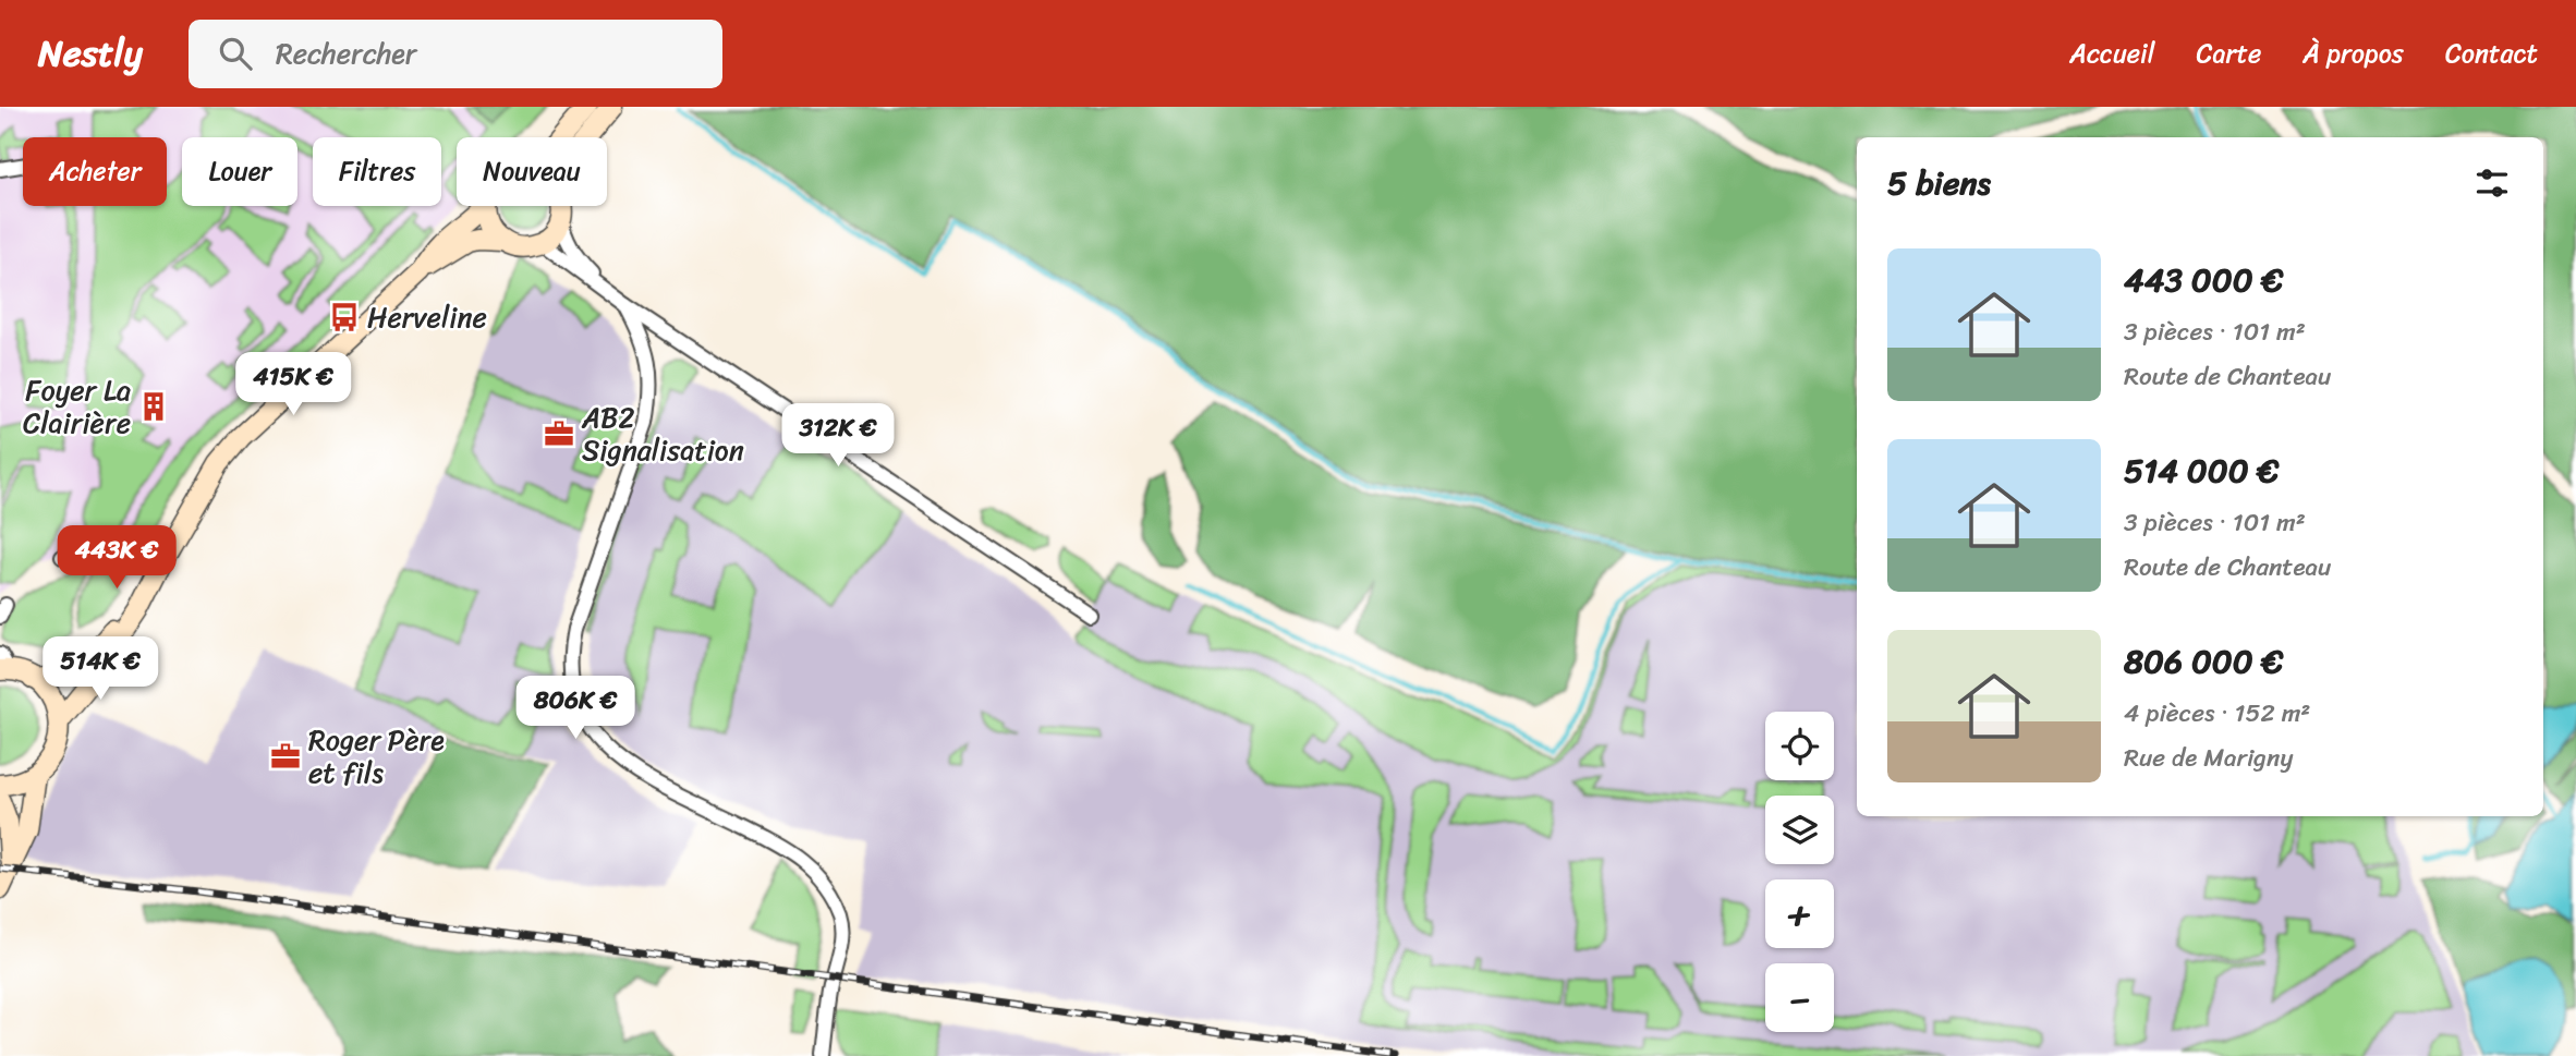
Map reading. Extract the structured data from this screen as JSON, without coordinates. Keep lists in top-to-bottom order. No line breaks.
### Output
{"places":{"bus stop":["Herveline"],"building":["Foyer La Clairière"],"office":["AB2 Signalisation","Roger Père et fils"]},"page":{"header":"Nestly","search":"Rechercher","nav":["Accueil","Carte","À propos","Contact"],"chip":["Acheter","Louer","Filtres","Nouveau"],"heading":"5 biens","list":[{"name":"443 000 €","note":"3 pièces · 101 m² · Route de Chanteau"},{"name":"514 000 €","note":"3 pièces · 101 m² · Route de Chanteau"},{"name":"806 000 €","note":"4 pièces · 152 m² · Rue de Marigny"}],"price":["415K €","312K €","443K €","514K €","806K €"],"map_buttons":["+","−"]}}
